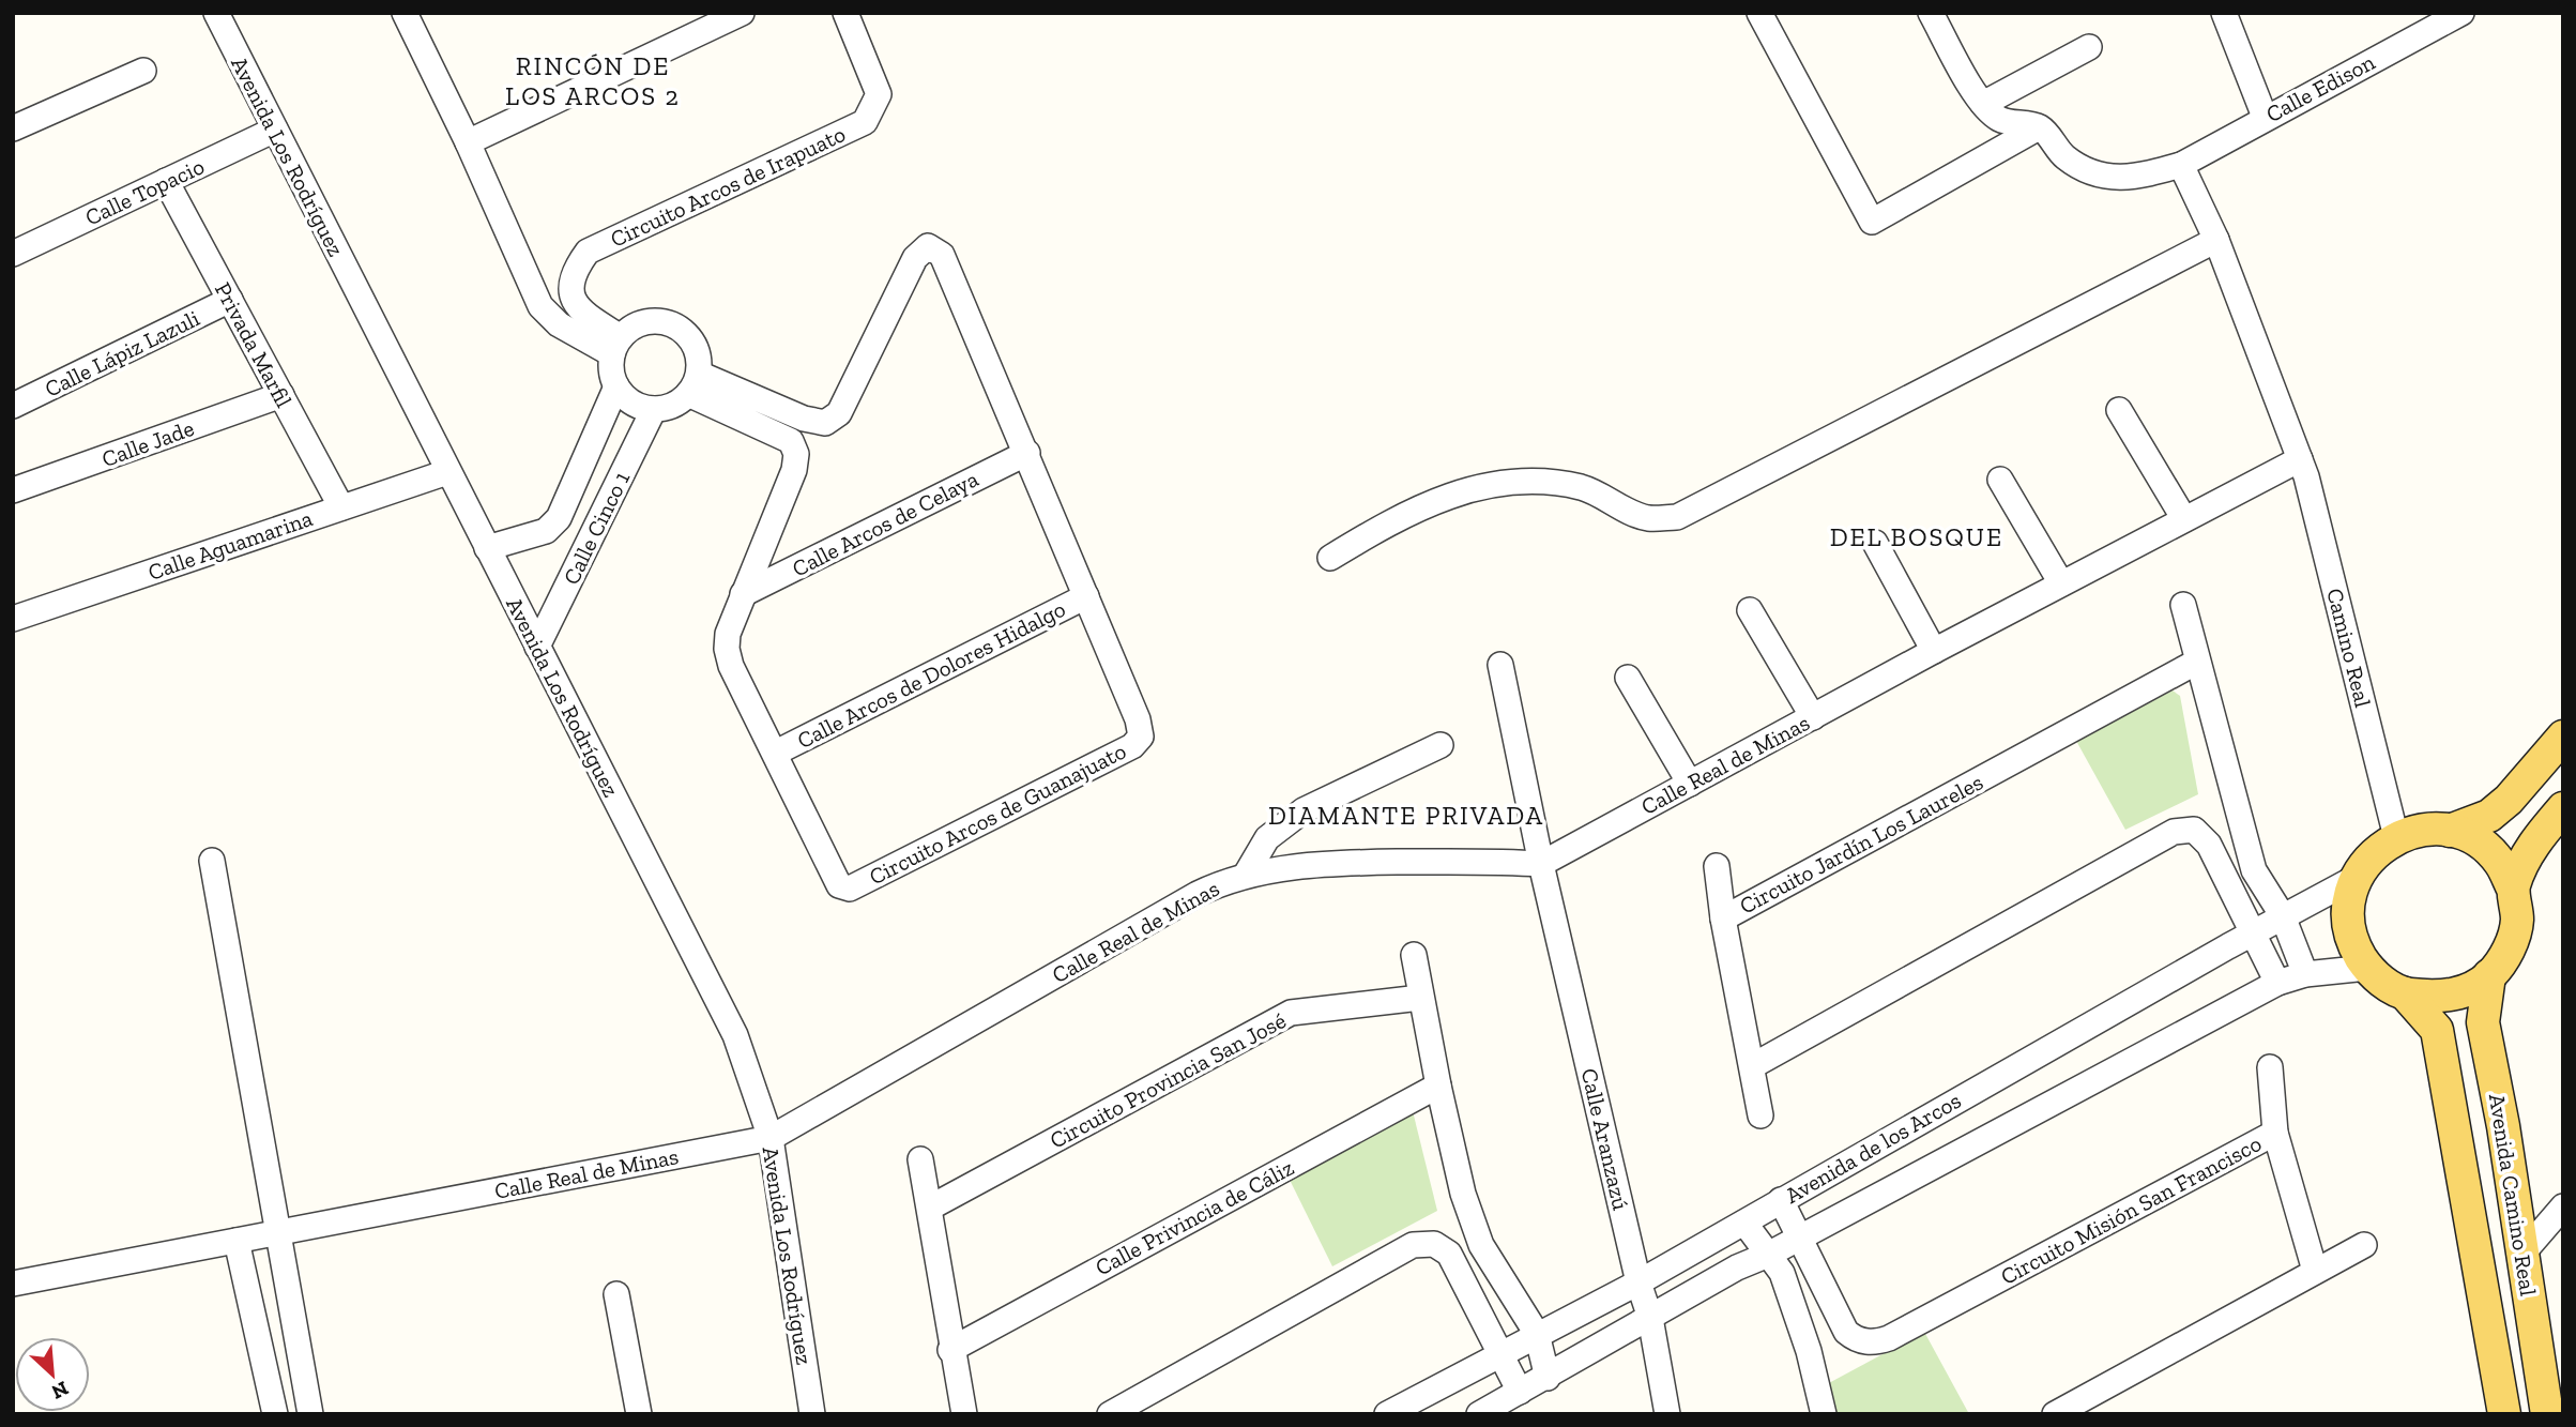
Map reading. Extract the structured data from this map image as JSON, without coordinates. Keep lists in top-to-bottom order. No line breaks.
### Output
{"streets":{"main road":["Avenida Camino Real"],"street":["Calle Edison","Avenida Los Rodríguez","Circuito Arcos de Irapuato","Calle Topacio","Privada Marfil","Calle Lápiz Lazuli","Calle Jade","Calle Arcos de Celaya","Calle Cinco 1","Calle Aguamarina","Camino Real","Calle Arcos de Dolores Hidalgo","Calle Real de Minas","Circuito Arcos de Guanajuato","Circuito Jardín Los Laureles","Circuito Provincia San José","Calle Aranzazú","Avenida de los Arcos","Circuito Misión San Francisco","Calle Privincia de Cáliz"]},"crossings":[["Calle Edison","Camino Real"],["Avenida Los Rodríguez","Calle Topacio"],["Avenida Los Rodríguez","Calle Cinco 1"],["Avenida Los Rodríguez","Calle Aguamarina"],["Avenida Los Rodríguez","Calle Real de Minas"],["Circuito Arcos de Irapuato","Calle Cinco 1"],["Circuito Arcos de Irapuato","Circuito Arcos de Guanajuato"],["Calle Topacio","Privada Marfil"],["Privada Marfil","Calle Lápiz Lazuli"],["Privada Marfil","Calle Jade"],["Privada Marfil","Calle Aguamarina"],["Calle Arcos de Celaya","Circuito Arcos de Guanajuato"],["Calle Cinco 1","Circuito Arcos de Guanajuato"],["Camino Real","Calle Real de Minas"],["Camino Real","Avenida de los Arcos"],["Camino Real","Avenida Camino Real"],["Calle Arcos de Dolores Hidalgo","Circuito Arcos de Guanajuato"],["Calle Real de Minas","Calle Aranzazú"],["Calle Aranzazú","Avenida de los Arcos"],["Avenida de los Arcos","Avenida Camino Real"],["Avenida de los Arcos","Circuito Misión San Francisco"]],"districts":["RINCÓN DE LOS ARCOS 2","DEL BOSQUE","DIAMANTE PRIVADA"],"north":"bottom right"}
